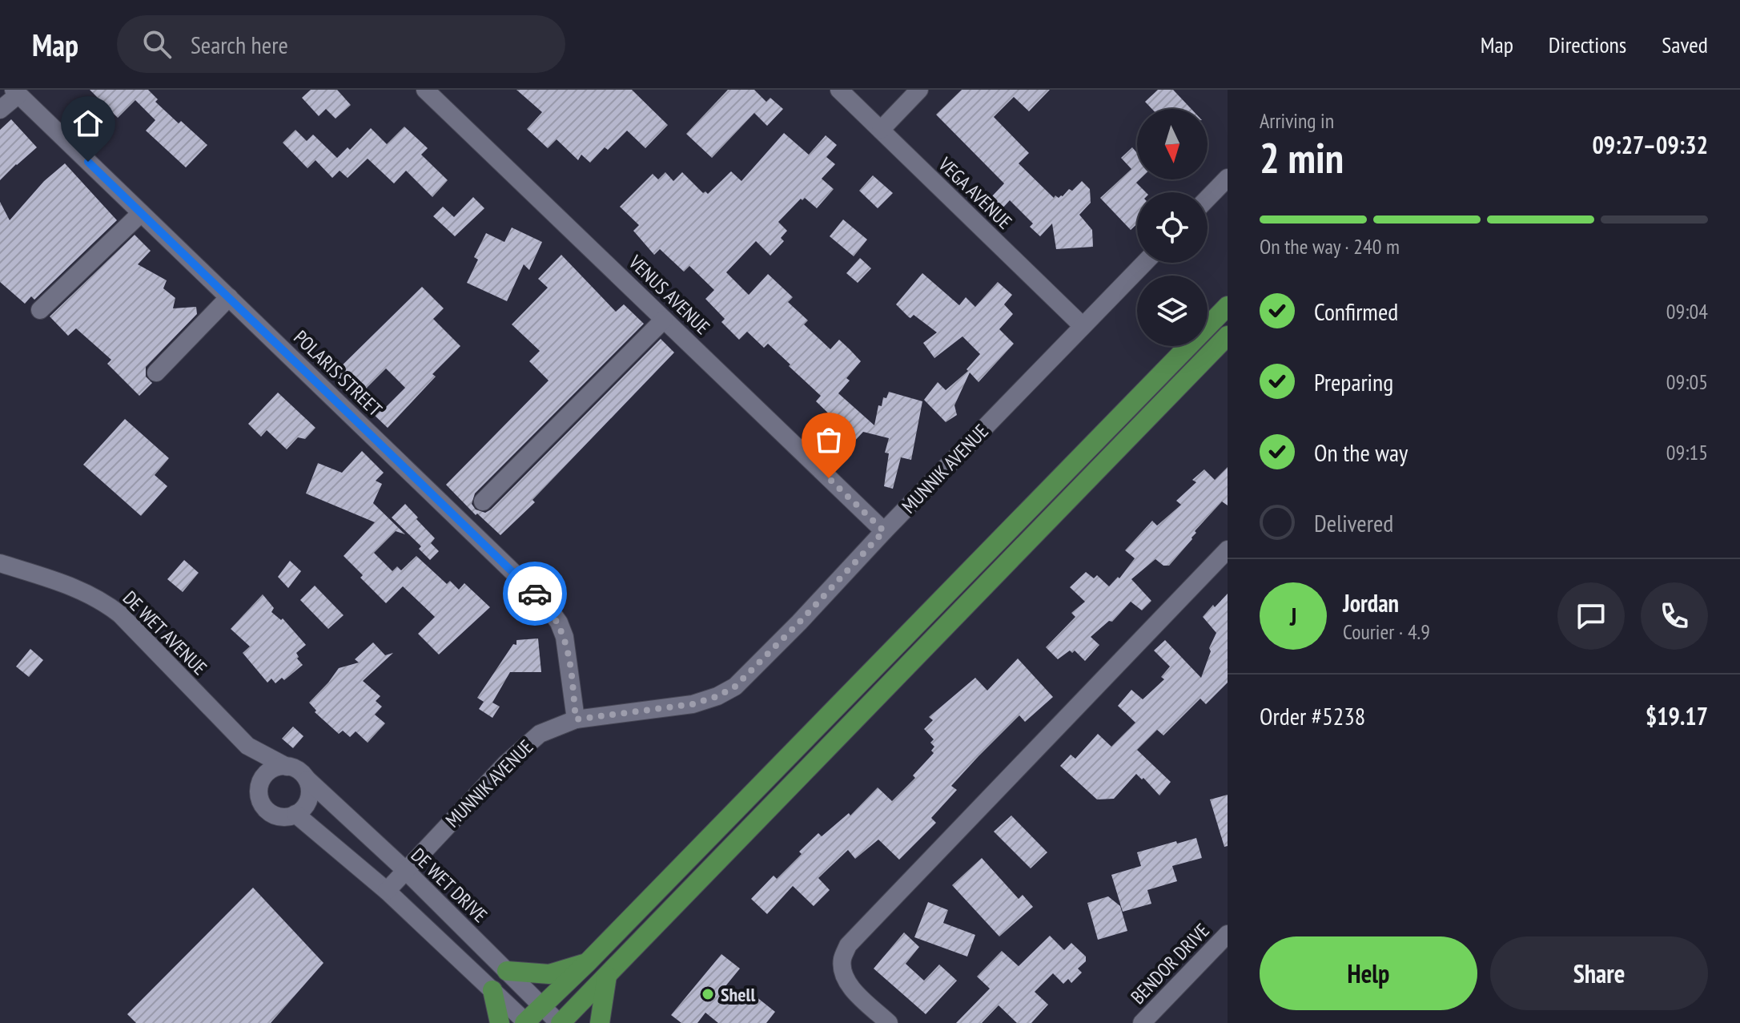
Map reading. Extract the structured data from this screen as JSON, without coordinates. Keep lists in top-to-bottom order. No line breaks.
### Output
{"streets":{"street":["VEGA AVENUE","VENUS AVENUE","POLARIS STREET","MUNNIK AVENUE","DE WET AVENUE","DE WET DRIVE","BENDOR DRIVE"]},"crossings":[["VEGA AVENUE","MUNNIK AVENUE"],["VENUS AVENUE","MUNNIK AVENUE"],["POLARIS STREET","MUNNIK AVENUE"],["MUNNIK AVENUE","DE WET DRIVE"],["DE WET AVENUE","DE WET DRIVE"]],"places":["Shell"],"north":"bottom","page":{"header":"Map","search":"Search here","nav":["Map","Directions","Saved"],"heading":["2 min","Arriving in","09:27–09:32"],"panel":["Jordan","Courier · 4.9","Order #5238","$19.17"],"bar":"On the way · 240 m","list":[["Confirmed","09:04"],["Preparing","09:05"],["On the way","09:15"],"Delivered"],"round":"J","buttons":["Help","Share"]}}
